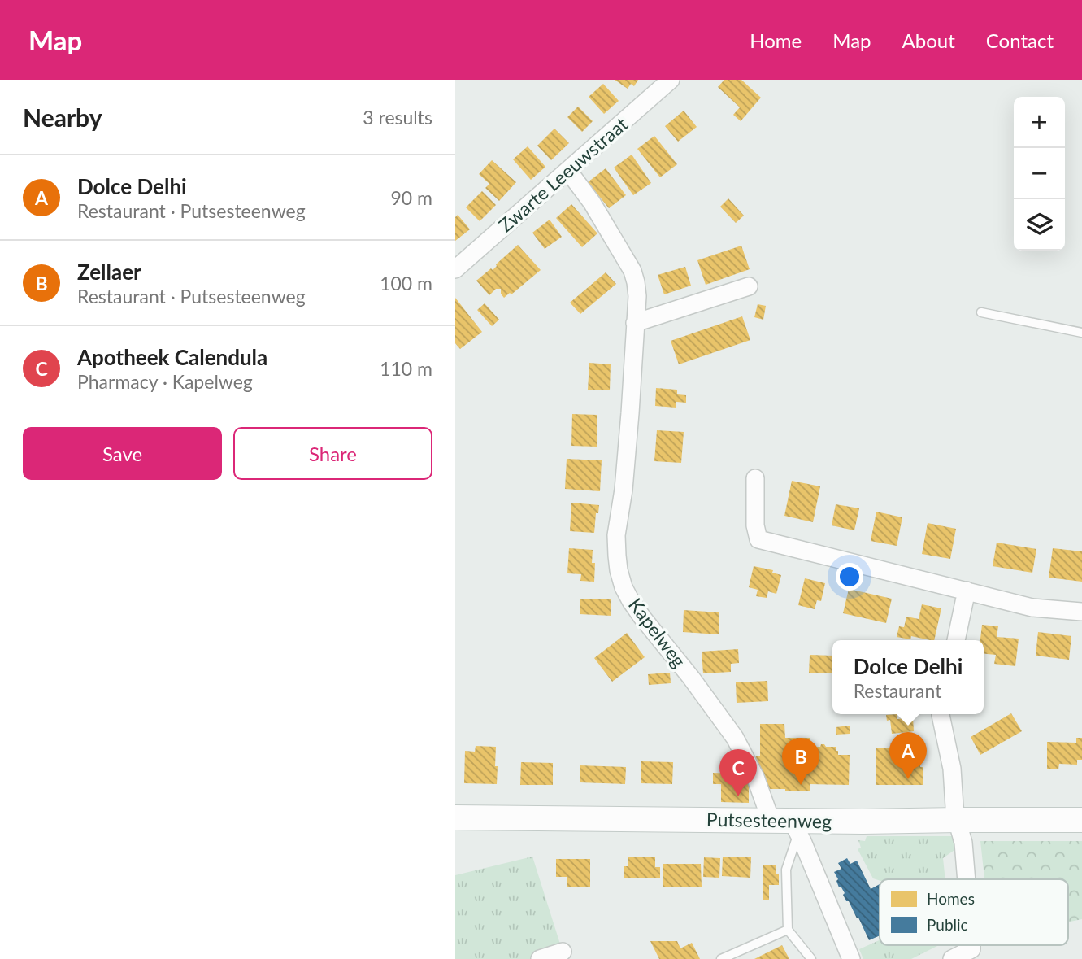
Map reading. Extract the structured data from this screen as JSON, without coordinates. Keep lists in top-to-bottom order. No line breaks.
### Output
{"streets":{"main road":["Putsesteenweg"],"street":["Zwarte Leeuwstraat","Kapelweg"]},"crossings":[["Zwarte Leeuwstraat","Kapelweg"],["Kapelweg","Putsesteenweg"]],"legend":["Homes","Public"],"page":{"header":"Map","nav":["Home","Map","About","Contact"],"heading":["Nearby","3 results"],"map_buttons":["+","−"],"list":[{"mark":"A","name":"Dolce Delhi","note":"Restaurant · Putsesteenweg","value":"90 m"},{"mark":"B","name":"Zellaer","note":"Restaurant · Putsesteenweg","value":"100 m"},{"mark":"C","name":"Apotheek Calendula","note":"Pharmacy · Kapelweg","value":"110 m"}],"buttons":["Save","Share"],"popup":["Dolce Delhi","Restaurant"],"pins":["A","B","C"]}}
